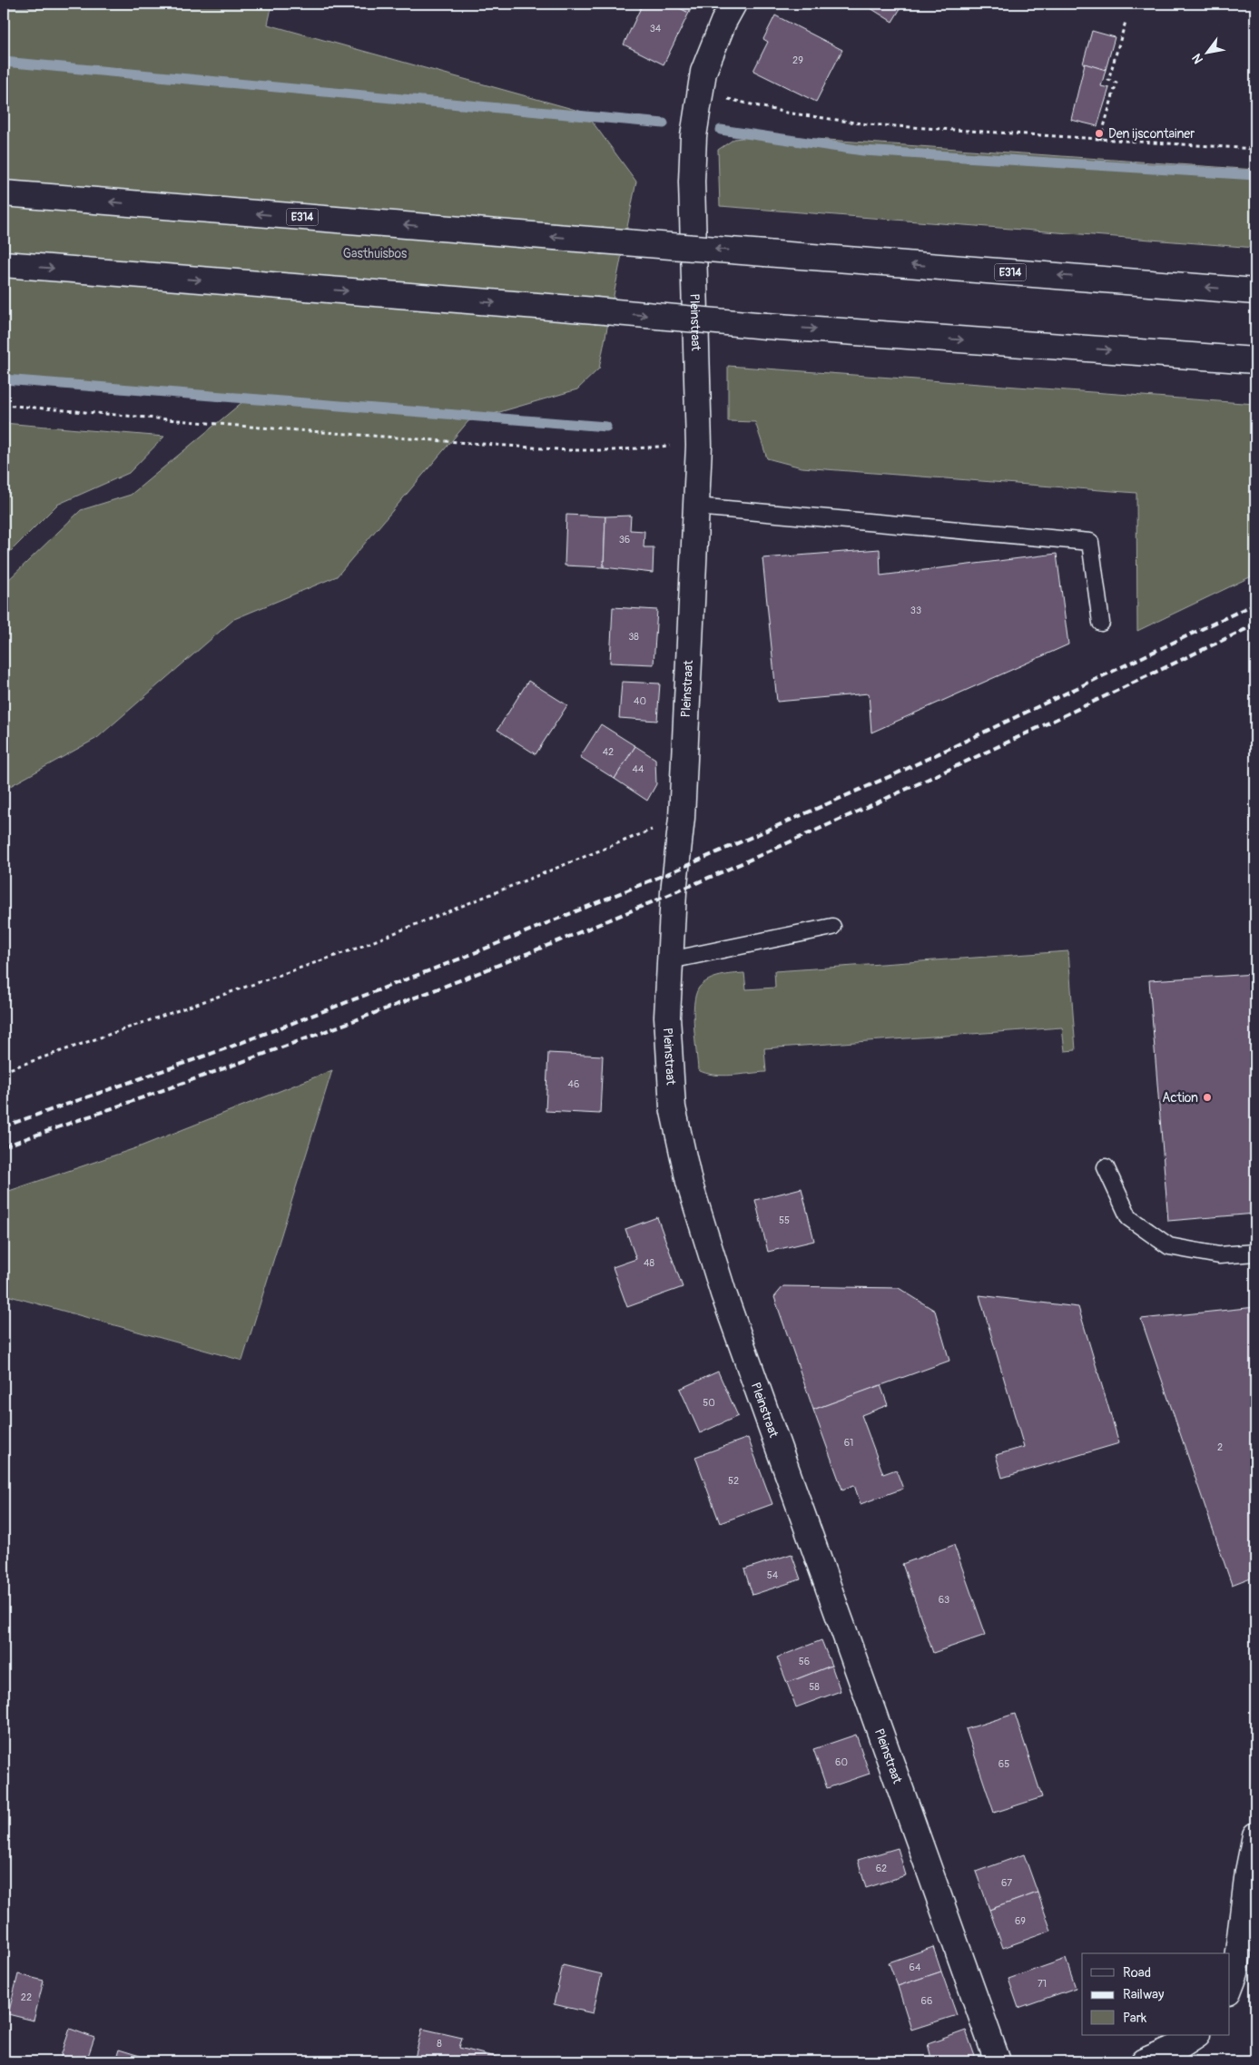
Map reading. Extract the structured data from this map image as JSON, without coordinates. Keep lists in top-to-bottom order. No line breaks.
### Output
{"streets":{"main road":["E314","Pleinstraat"]},"parks":["Gasthuisbos"],"places":["Den ijscontainer","Action"],"house_numbers":["34","29","36","33","38","40","42","44","46","55","48","50","61","2","52","54","63","56","58","60","65","62","67","69","64","71","22","66","8"],"legend":["Road","Railway","Park"],"north":"bottom left"}
